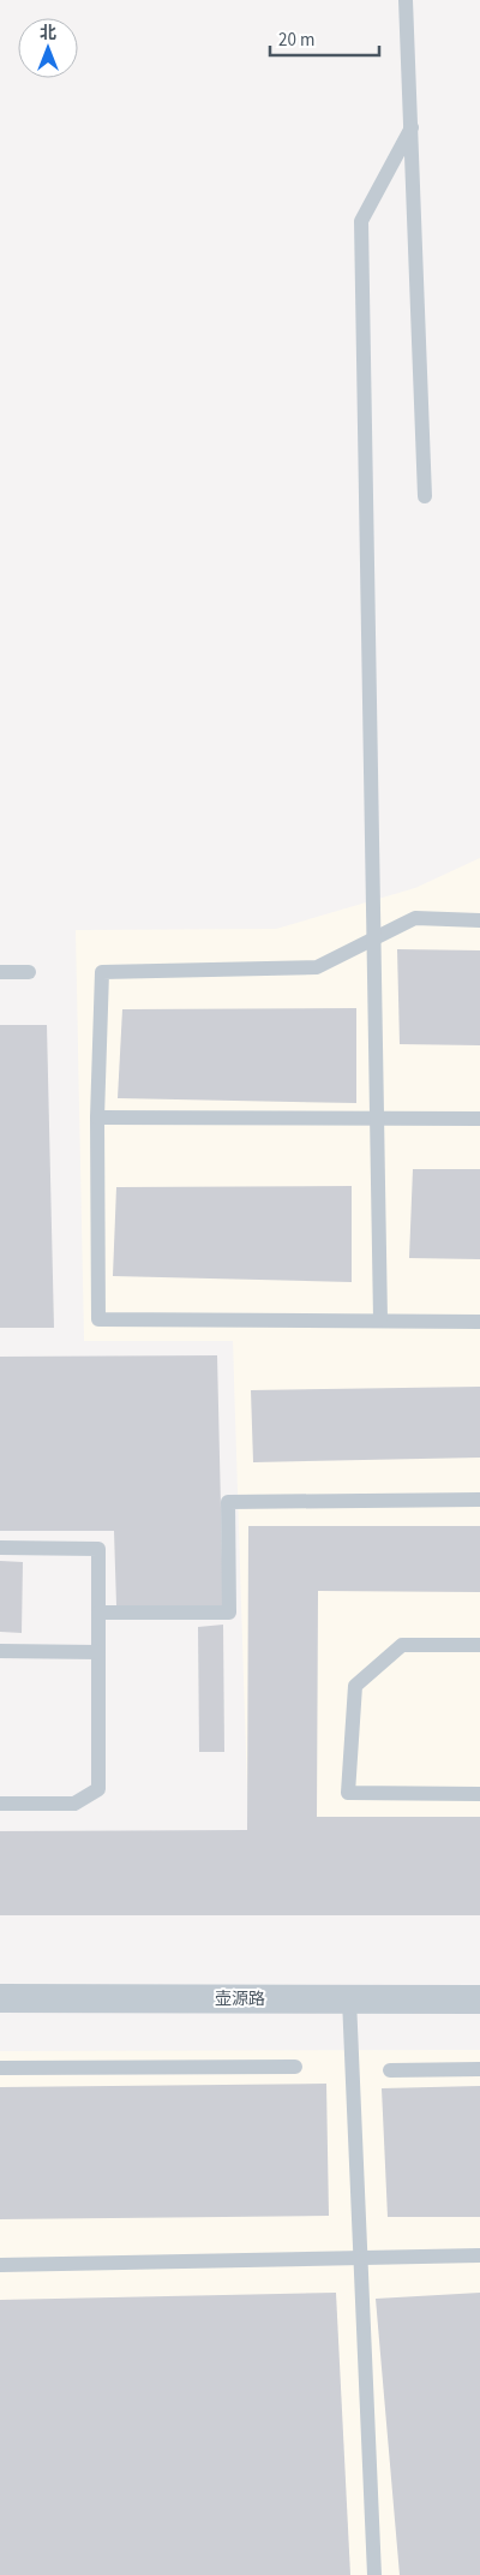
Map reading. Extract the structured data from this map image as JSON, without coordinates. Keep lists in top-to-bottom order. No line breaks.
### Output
{"streets":{"street":["壶源路"]},"scale_bar":"20 m","north":"top"}
